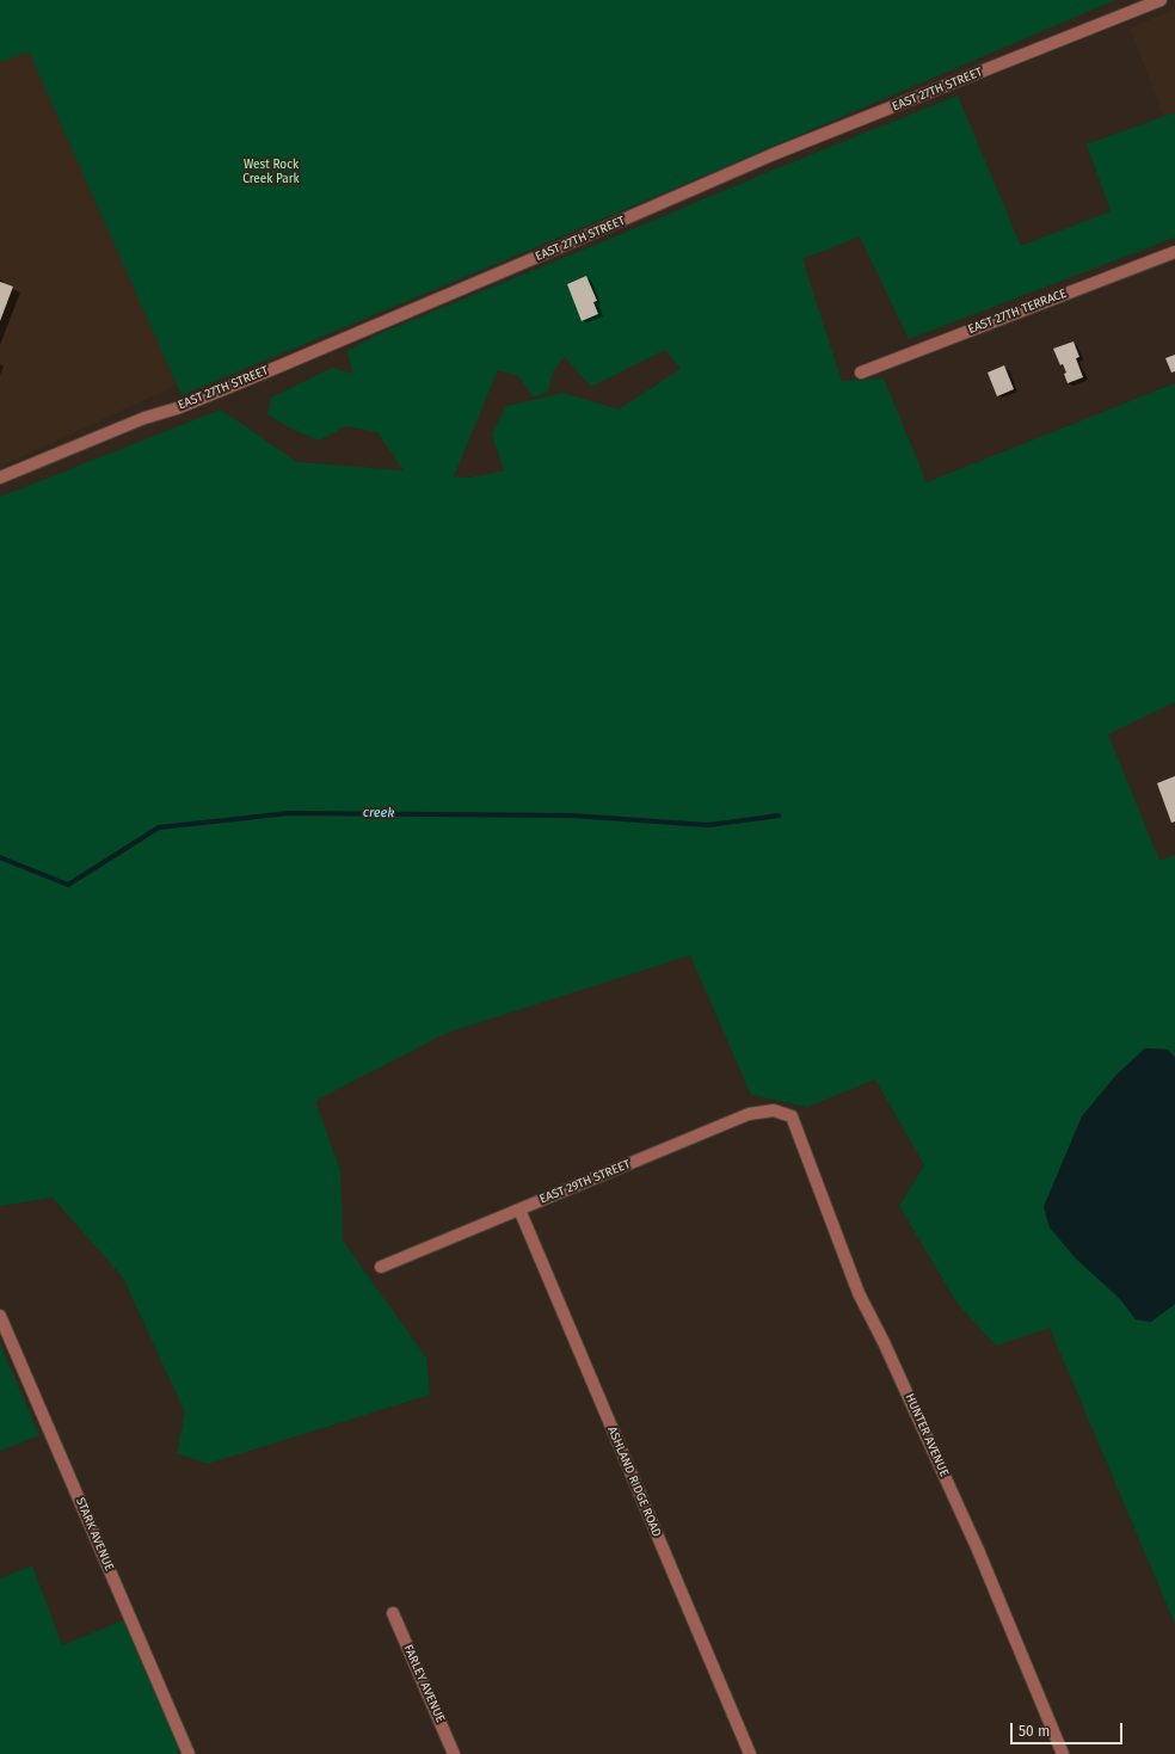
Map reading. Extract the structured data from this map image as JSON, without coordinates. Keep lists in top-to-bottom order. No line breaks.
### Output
{"streets":{"street":["EAST 27TH STREET","EAST 27TH TERRACE","EAST 29TH STREET","HUNTER AVENUE","ASHLAND RIDGE ROAD","STARK AVENUE","FARLEY AVENUE"]},"crossings":[["EAST 29TH STREET","HUNTER AVENUE"],["EAST 29TH STREET","ASHLAND RIDGE ROAD"]],"water":["creek"],"parks":["West Rock Creek Park"],"scale_bar":"50 m"}
